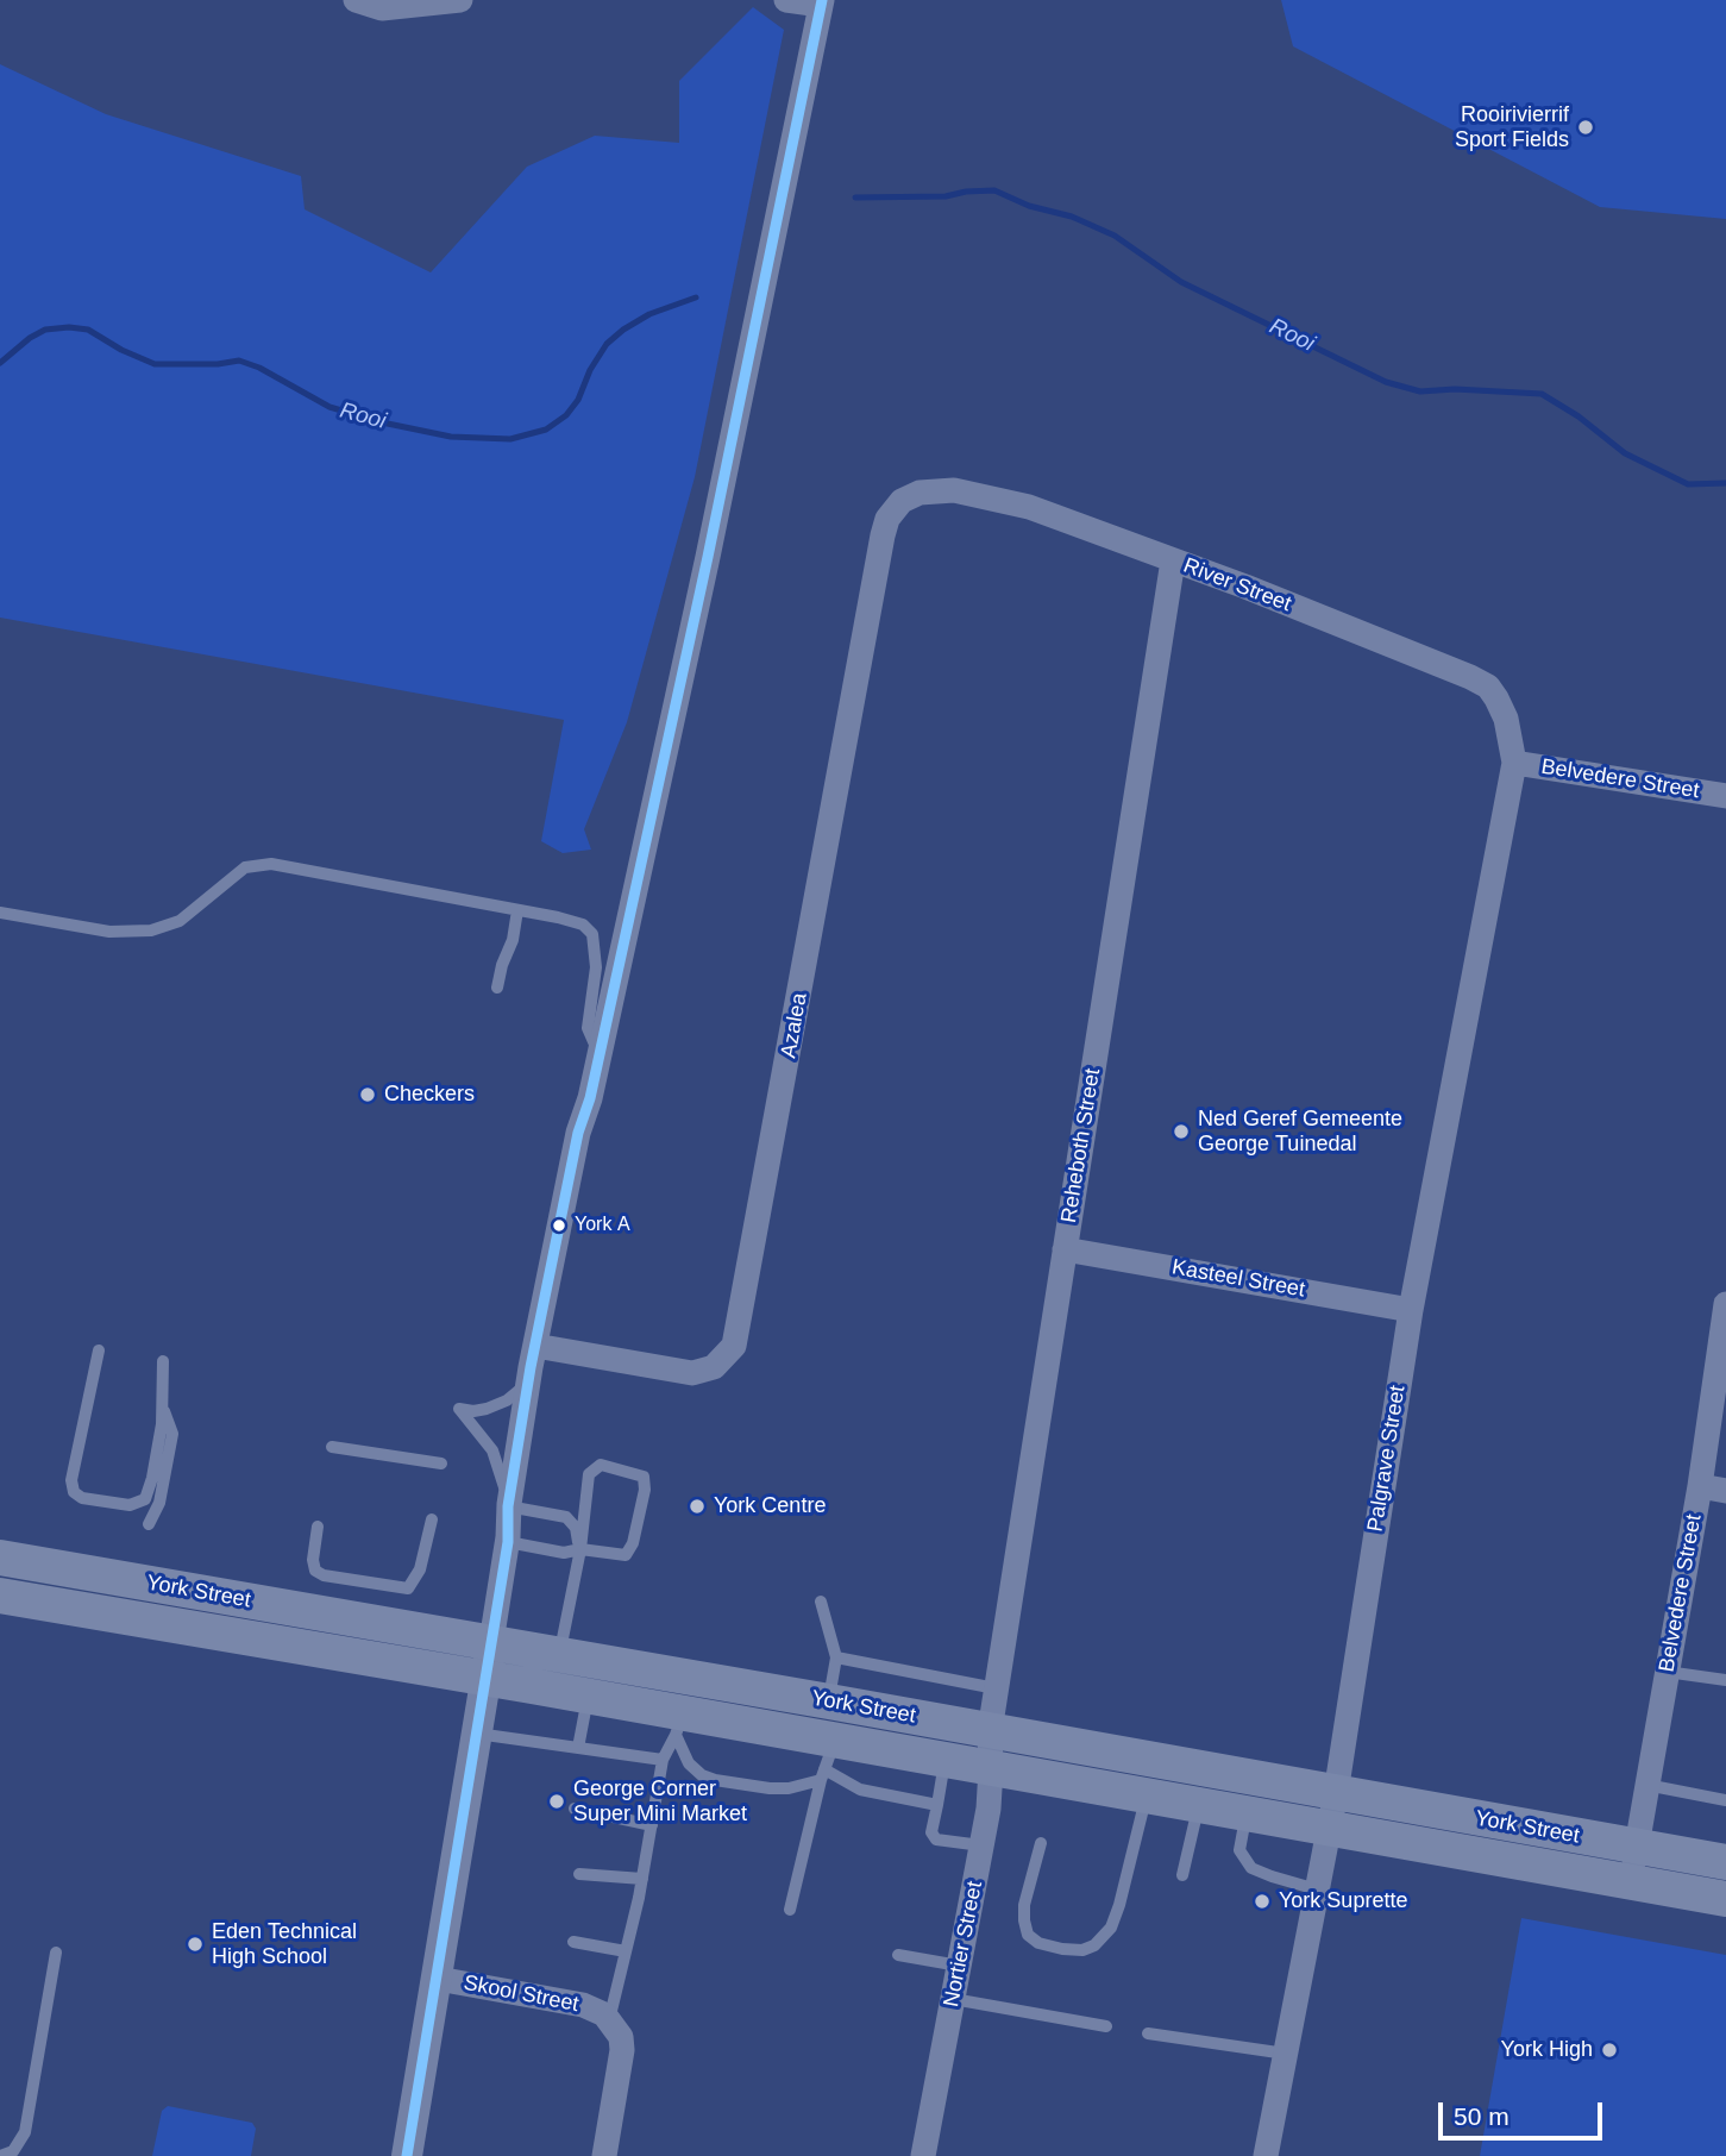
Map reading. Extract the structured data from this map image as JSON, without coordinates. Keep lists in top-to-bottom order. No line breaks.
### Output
{"streets":{"main road":["York Street"],"street":["River Street","Belvedere Street","Azalea","Reheboth Street","Kasteel Street","Palgrave Street","Nortier Street","Skool Street"]},"crossings":[["River Street","Belvedere Street"],["River Street","Azalea"],["River Street","Reheboth Street"],["River Street","Palgrave Street"],["Belvedere Street","Palgrave Street"],["Belvedere Street","York Street"],["Reheboth Street","Kasteel Street"],["Reheboth Street","York Street"],["Reheboth Street","Nortier Street"],["Kasteel Street","Palgrave Street"],["Palgrave Street","York Street"],["York Street","Nortier Street"]],"water":["Rooi"],"places":["Rooirivierrif Sport Fields","Checkers","Ned Geref Gemeente George Tuinedal","York A","York Centre","George Corner Super Mini Market","York Suprette","Eden Technical High School","York High"],"scale_bar":"50 m"}
